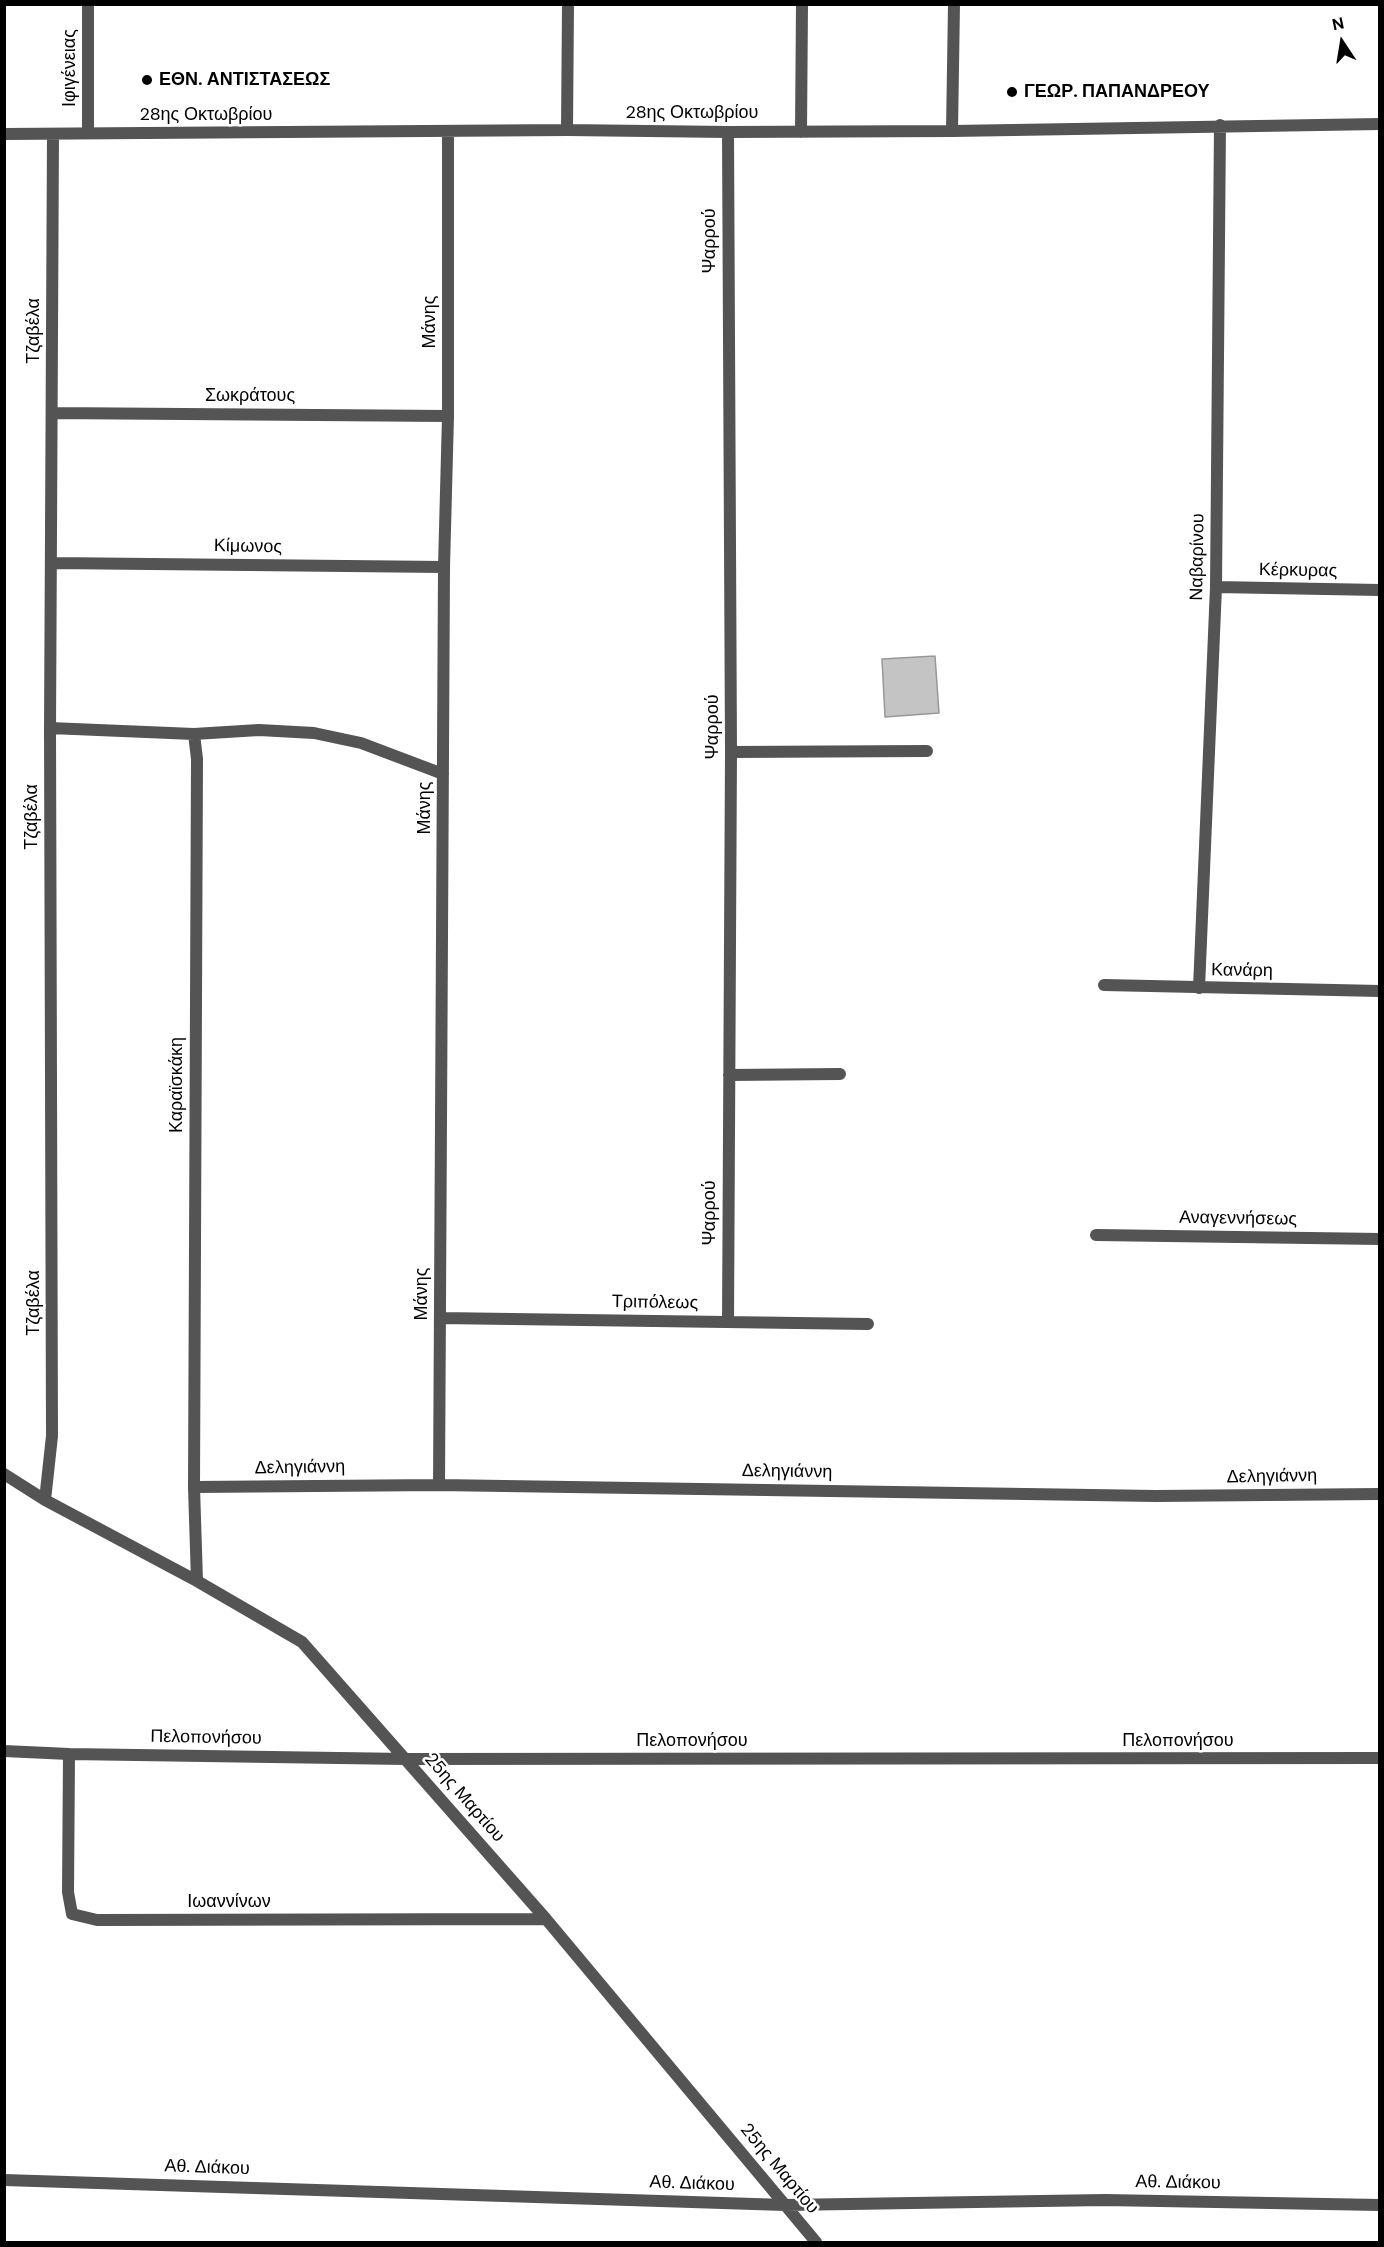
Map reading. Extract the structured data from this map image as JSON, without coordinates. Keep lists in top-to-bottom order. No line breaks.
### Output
{"streets":{"street":["Ιφιγένειας","28ης Οκτωβρίου","Ψαρρού","Μάνης","Τζαβέλα","Σωκράτους","Κίμωνος","Ναβαρίνου","Κέρκυρας","Κανάρη","Καραϊσκάκη","Αναγεννήσεως","Τριπόλεως","Δεληγιάννη","Πελοπονήσου","25ης Μαρτίου","Ιωαννίνων","Αθ. Διάκου"]},"crossings":[["Ιφιγένειας","28ης Οκτωβρίου"],["28ης Οκτωβρίου","Ψαρρού"],["28ης Οκτωβρίου","Μάνης"],["28ης Οκτωβρίου","Τζαβέλα"],["28ης Οκτωβρίου","Ναβαρίνου"],["Ψαρρού","Τριπόλεως"],["Μάνης","Σωκράτους"],["Μάνης","Κίμωνος"],["Μάνης","Τριπόλεως"],["Μάνης","Δεληγιάννη"],["Τζαβέλα","Σωκράτους"],["Τζαβέλα","Κίμωνος"],["Τζαβέλα","25ης Μαρτίου"],["Ναβαρίνου","Κέρκυρας"],["Ναβαρίνου","Κανάρη"],["Καραϊσκάκη","Δεληγιάννη"],["Καραϊσκάκη","25ης Μαρτίου"],["Πελοπονήσου","25ης Μαρτίου"],["Πελοπονήσου","Ιωαννίνων"],["25ης Μαρτίου","Ιωαννίνων"],["25ης Μαρτίου","Αθ. Διάκου"]],"places":["ΕΘΝ. ΑΝΤΙΣΤΑΣΕΩΣ","ΓΕΩΡ. ΠΑΠΑΝΔΡΕΟΥ"],"north":"top"}
